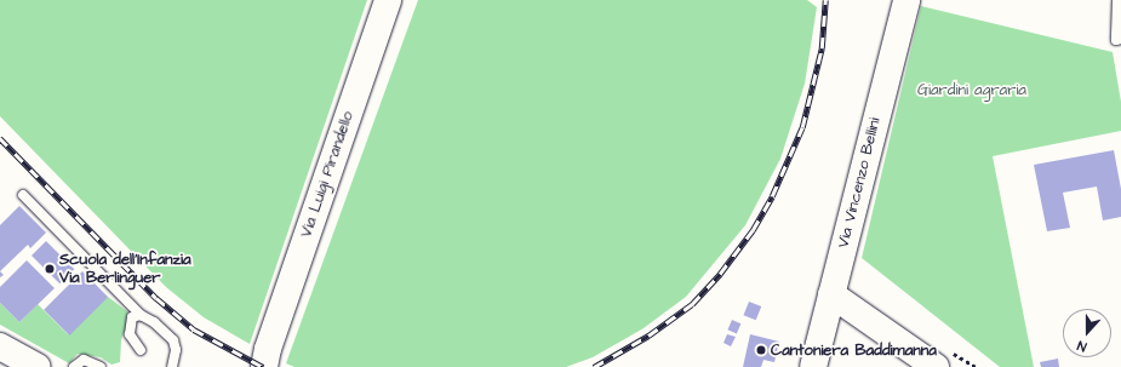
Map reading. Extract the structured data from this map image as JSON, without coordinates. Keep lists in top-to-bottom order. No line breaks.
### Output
{"streets":{"main road":["Via Luigi Pirandello","Via Vincenzo Bellini"]},"parks":["Giardini agraria"],"places":["Scuola dell'Infanzia Via Berlinguer","Cantoniera Baddimanna"],"north":"bottom"}
